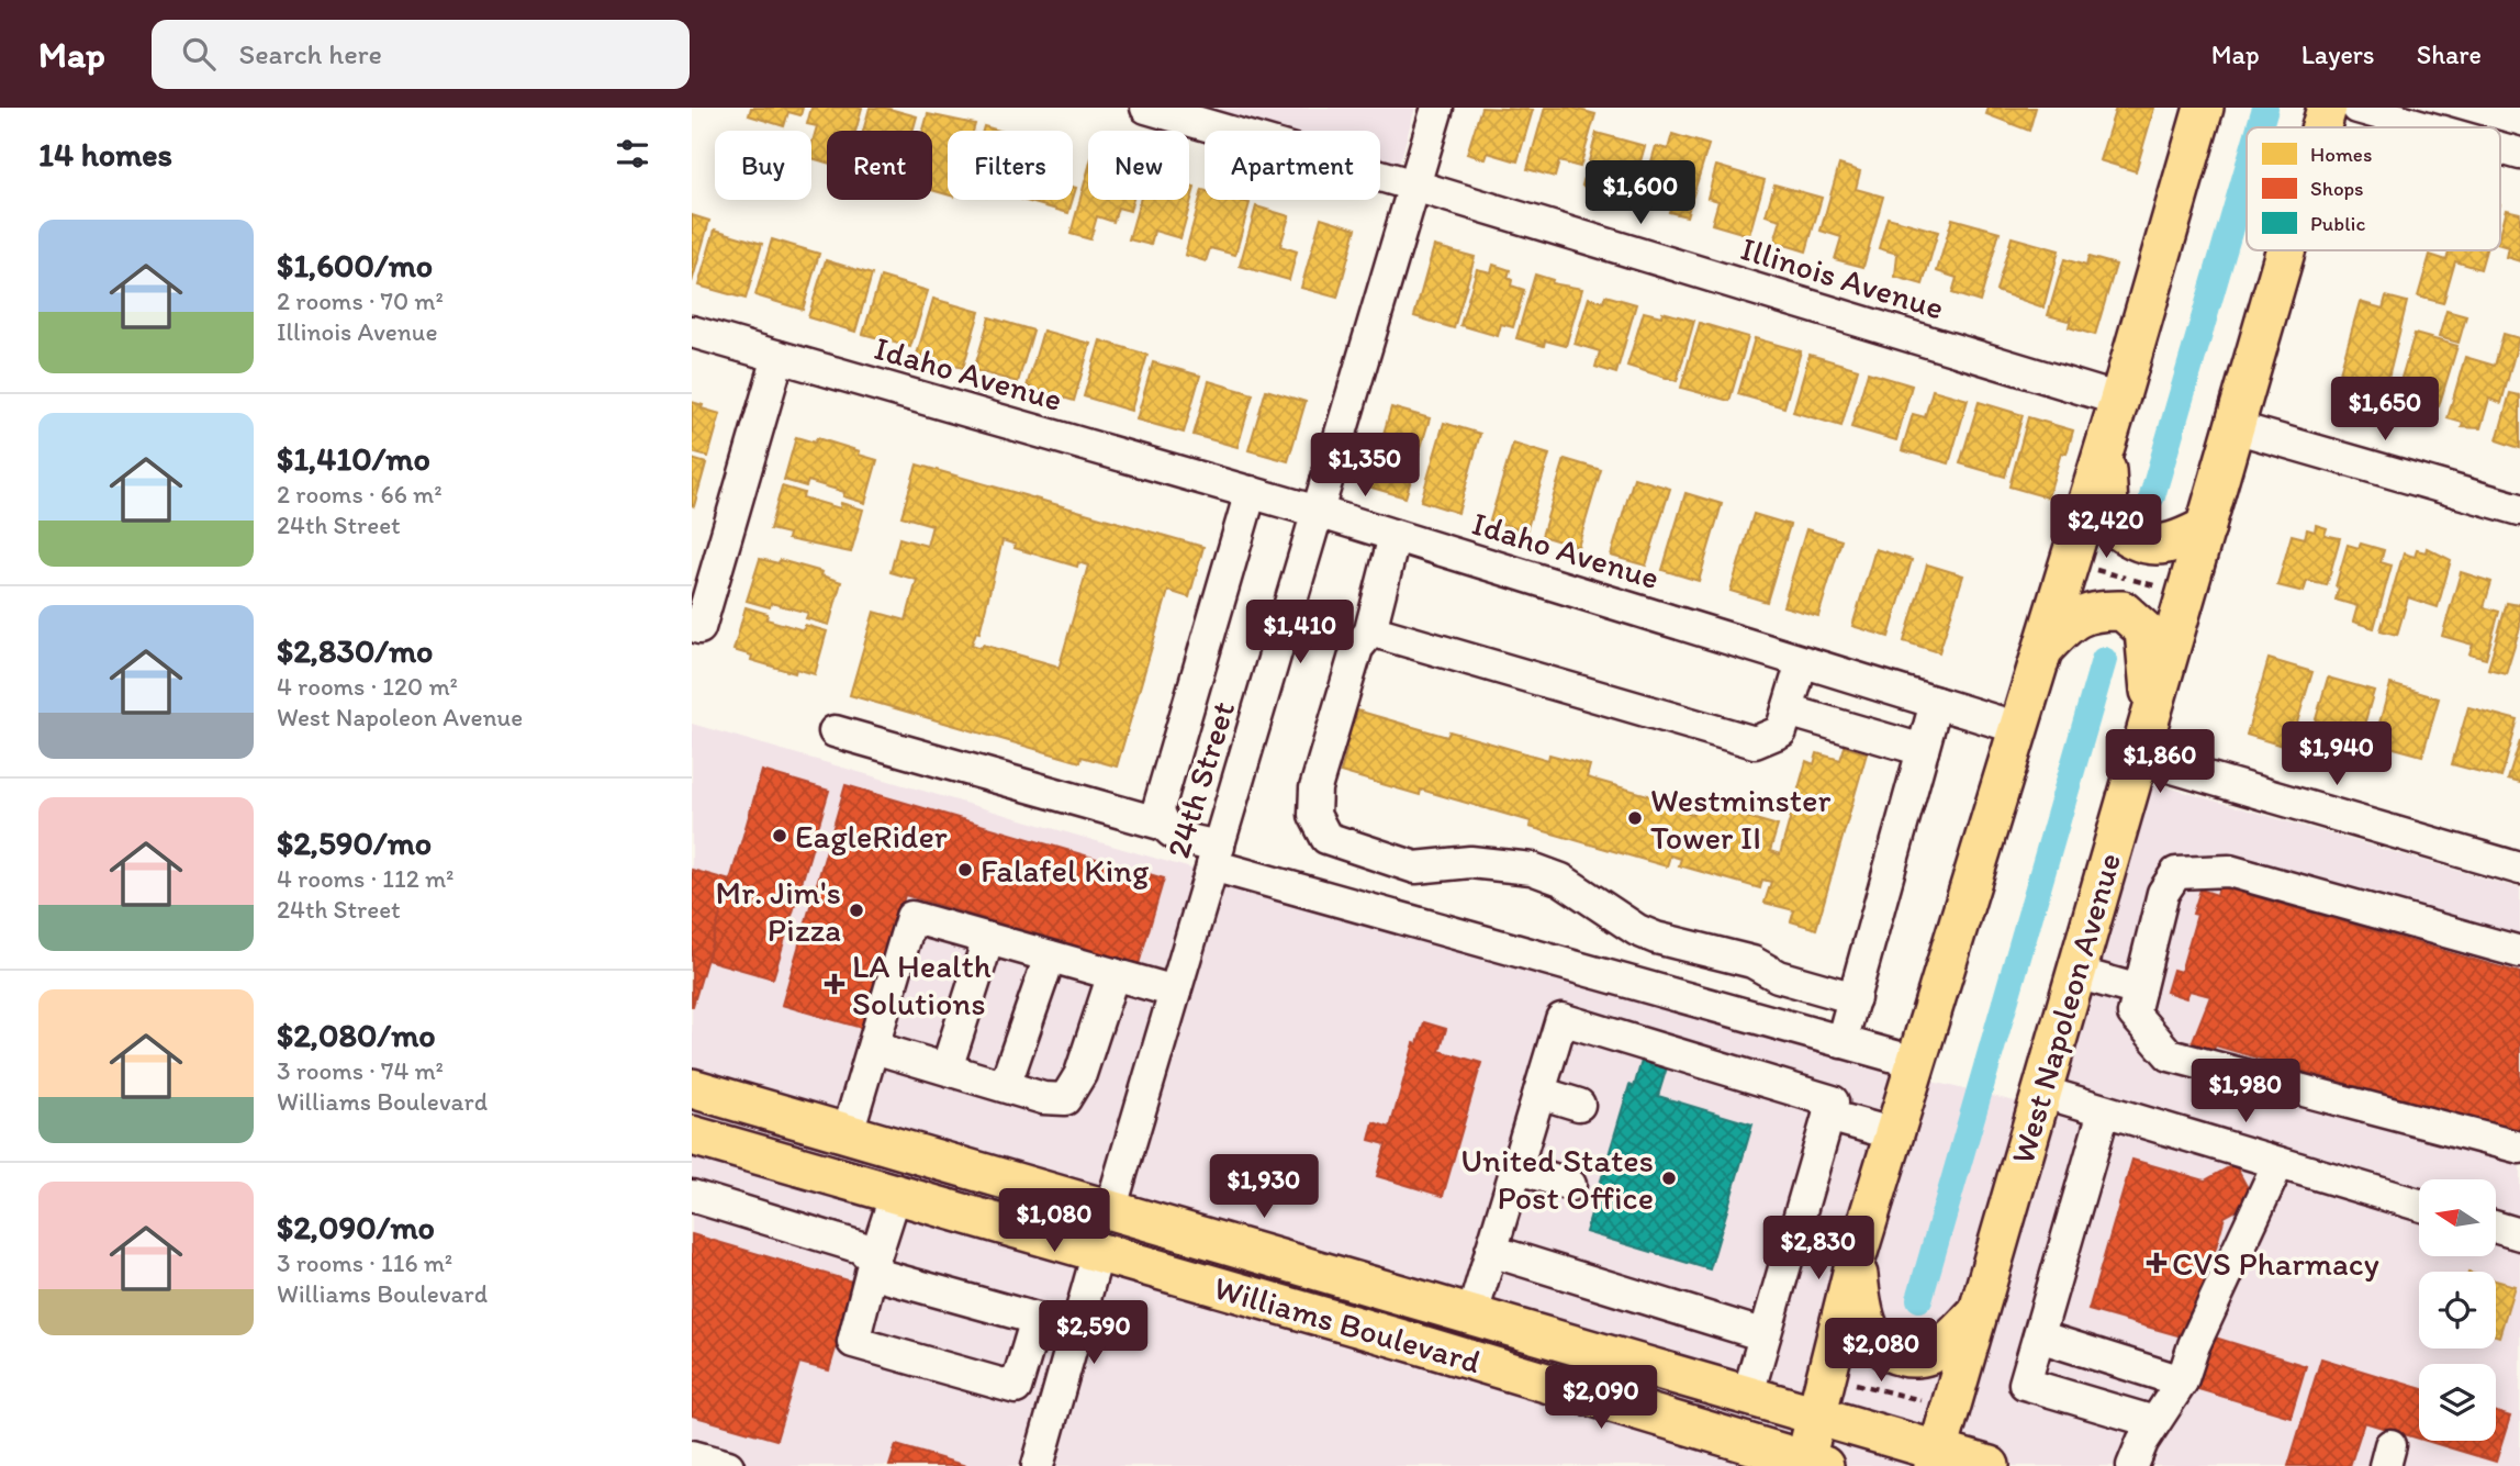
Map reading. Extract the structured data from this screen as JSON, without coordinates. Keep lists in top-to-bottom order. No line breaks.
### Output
{"streets":{"main road":["West Napoleon Avenue","Williams Boulevard"],"street":["Illinois Avenue","Idaho Avenue","24th Street"]},"crossings":[["Illinois Avenue","24th Street"],["Idaho Avenue","24th Street"],["24th Street","Williams Boulevard"],["West Napoleon Avenue","Williams Boulevard"]],"places":{"other":["Westminster Tower II","EagleRider","Falafel King","Mr. Jim's Pizza","United States Post Office"],"health":["LA Health Solutions","CVS Pharmacy"]},"legend":["Homes","Shops","Public"],"north":"left","page":{"header":"Map","search":"Search here","nav":["Map","Layers","Share"],"heading":"14 homes","chip":["Buy","Rent","Filters","New","Apartment"],"price":["$1,600","$1,650","$1,350","$2,420","$1,410","$1,940","$1,860","$1,980","$1,930","$1,080","$2,830","$2,590","$2,080","$2,090"],"list":[{"name":"$1,600/mo","note":"2 rooms · 70 m² · Illinois Avenue"},{"name":"$1,410/mo","note":"2 rooms · 66 m² · 24th Street"},{"name":"$2,830/mo","note":"4 rooms · 120 m² · West Napoleon Avenue"},{"name":"$2,590/mo","note":"4 rooms · 112 m² · 24th Street"},{"name":"$2,080/mo","note":"3 rooms · 74 m² · Williams Boulevard"},{"name":"$2,090/mo","note":"3 rooms · 116 m² · Williams Boulevard"}]}}
